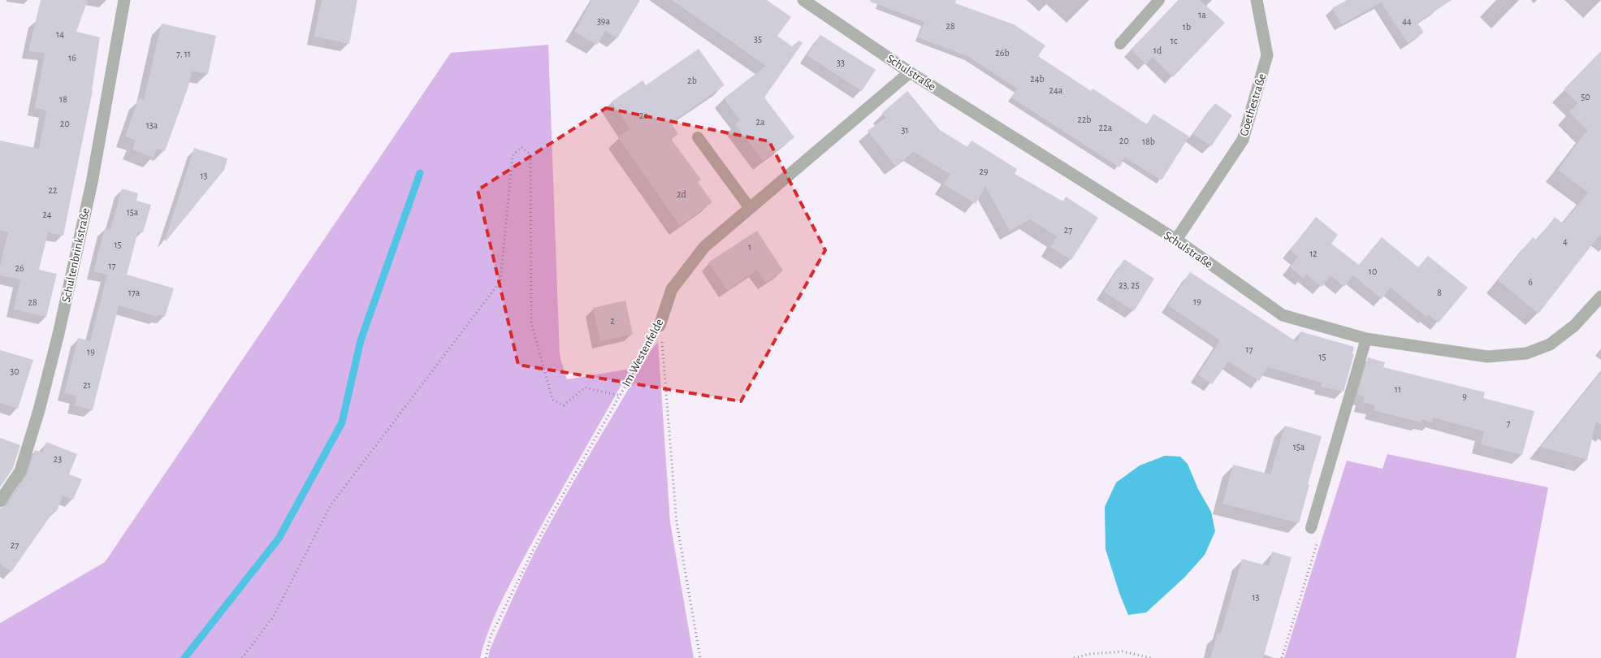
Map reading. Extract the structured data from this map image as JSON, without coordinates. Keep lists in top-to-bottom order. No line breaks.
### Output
{"streets":{"street":["Schulstraße","Goethestraße","Schultenbrinkstraße","Im Westenfelde"]},"crossings":[["Schulstraße","Goethestraße"],["Schulstraße","Im Westenfelde"]],"house_numbers":["1a","39a","44","28","1b","14","35","1c","1d","26b","7, 11","16","33","24b","2b","24a","50","18","2c","22b","2a","20","13a","22a","31","20","18b","29","13","22","2d","15a","24","27","4","15","1","12","17","26","10","6","23, 25","17a","8","19","28","2","17","19","15","30","21","11","9","7","15a","23","27","13"]}
